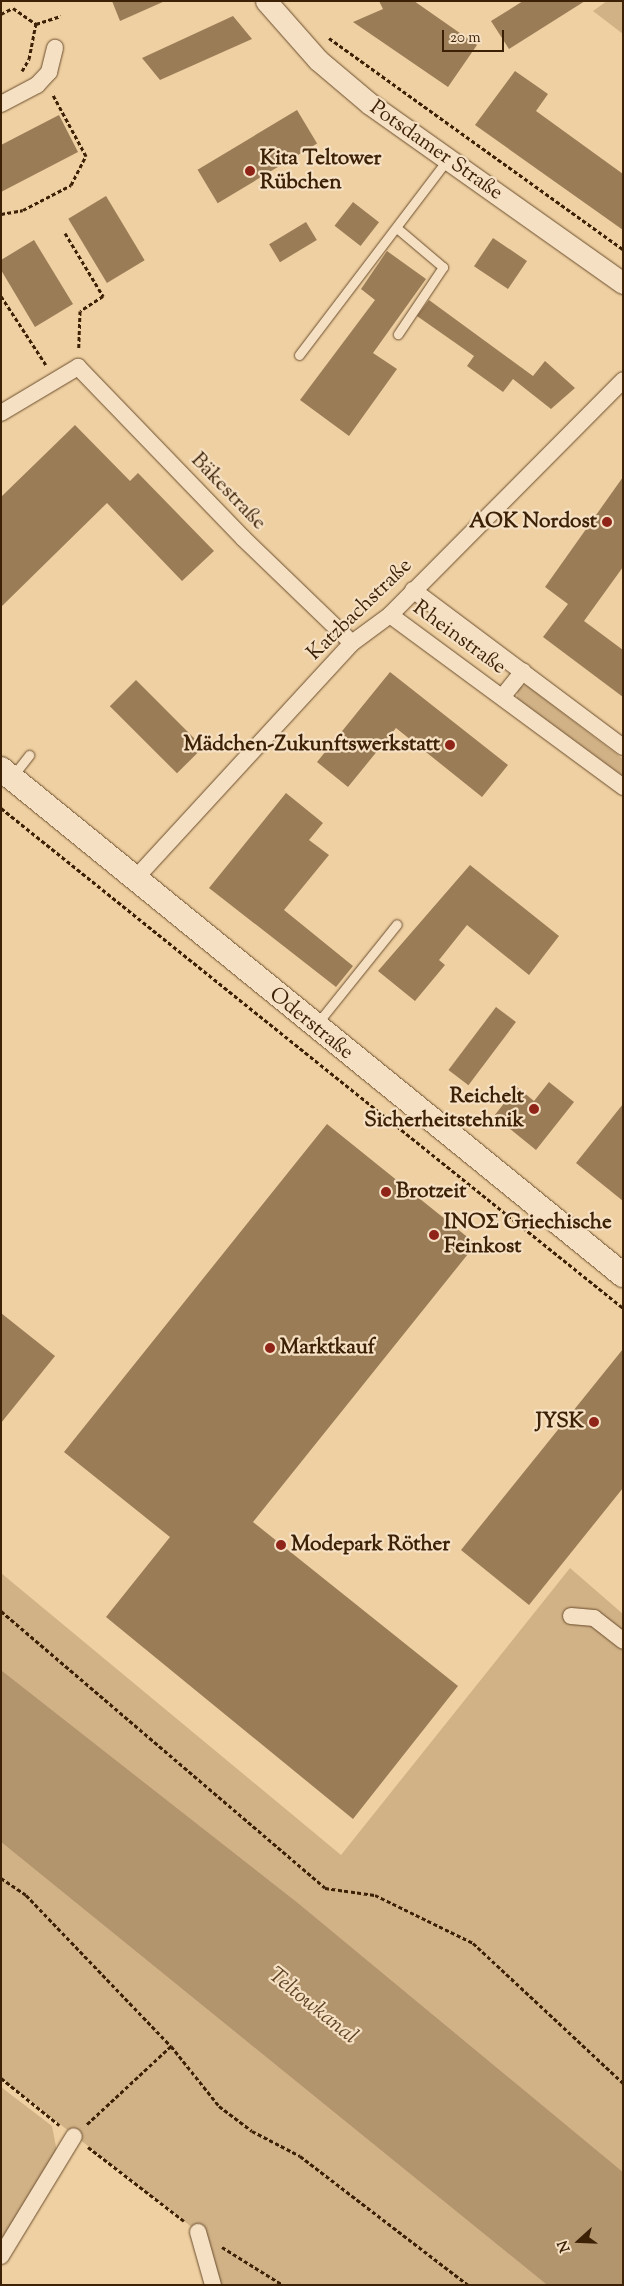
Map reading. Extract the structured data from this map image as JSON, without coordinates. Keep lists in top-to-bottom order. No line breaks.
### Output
{"streets":{"main road":["Oderstraße"],"street":["Potsdamer Straße","Bäkestraße","Katzbachstraße","Rheinstraße"]},"crossings":[["Bäkestraße","Katzbachstraße"],["Katzbachstraße","Rheinstraße"],["Katzbachstraße","Oderstraße"]],"water":["Teltowkanal"],"places":["Kita Teltower Rübchen","AOK Nordost","Mädchen-Zukunftswerkstatt","Reichelt Sicherheitstehnik","Brotzeit","INOΣ Griechische Feinkost","Marktkauf","JYSK","Modepark Röther"],"scale_bar":"20 m","north":"left"}
